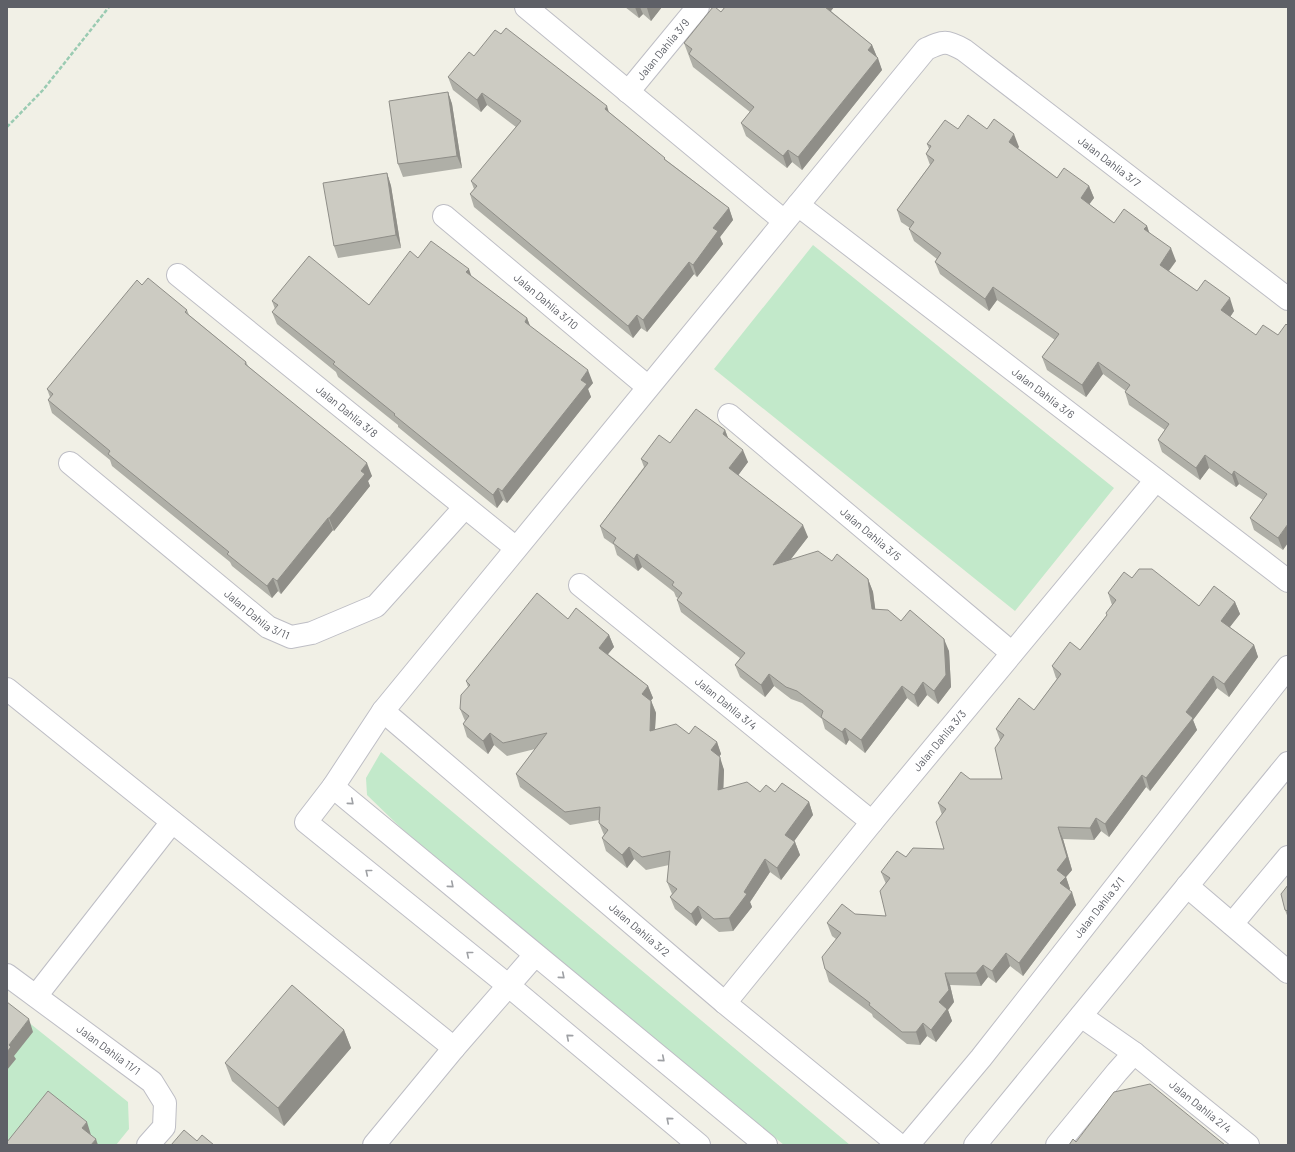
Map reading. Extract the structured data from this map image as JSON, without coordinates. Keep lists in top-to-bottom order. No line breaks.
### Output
{"streets":{"street":["Jalan Dahlia 3/9","Jalan Dahlia 3/7","Jalan Dahlia 3/10","Jalan Dahlia 3/6","Jalan Dahlia 3/8","Jalan Dahlia 3/5","Jalan Dahlia 3/11","Jalan Dahlia 3/4","Jalan Dahlia 3/3","Jalan Dahlia 3/1","Jalan Dahlia 3/2","Jalan Dahlia 11/1","Jalan Dahlia 2/4"]},"crossings":[["Jalan Dahlia 3/7","Jalan Dahlia 3/6"],["Jalan Dahlia 3/6","Jalan Dahlia 3/3"],["Jalan Dahlia 3/8","Jalan Dahlia 3/11"],["Jalan Dahlia 3/5","Jalan Dahlia 3/3"],["Jalan Dahlia 3/4","Jalan Dahlia 3/3"],["Jalan Dahlia 3/3","Jalan Dahlia 3/2"]]}
